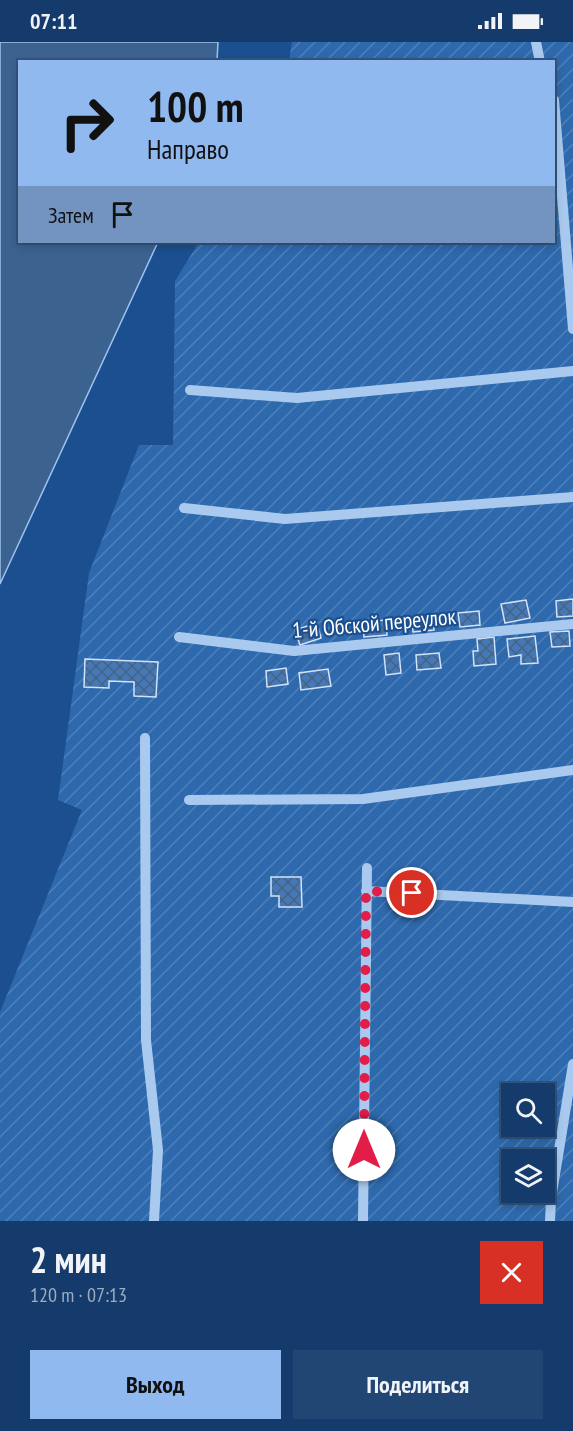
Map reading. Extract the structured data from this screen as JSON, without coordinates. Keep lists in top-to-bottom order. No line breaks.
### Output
{"streets":{"street":["1-й Обской переулок"]},"page":{"status":"07:11","turn":["100 m","Направо"],"then":"Затем","heading":["2 мин","120 m · 07:13"],"buttons":["Выход","Поделиться"]}}
